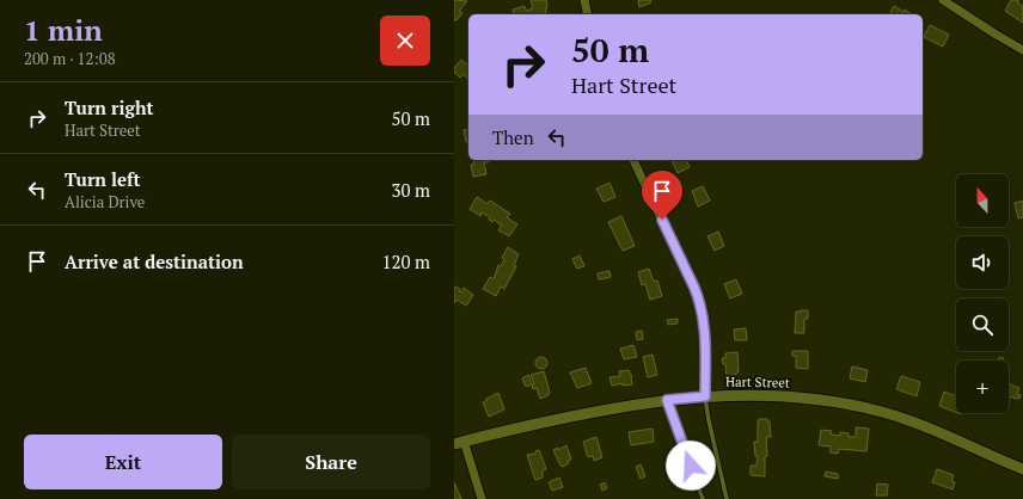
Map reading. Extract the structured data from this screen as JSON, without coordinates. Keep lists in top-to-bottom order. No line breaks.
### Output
{"streets":{"street":["Hart Street"]},"north":"top","page":{"heading":["1 min","200 m · 12:08"],"turn":["50 m","Hart Street"],"list":[{"name":"Turn right","note":"Hart Street","value":"50 m"},{"name":"Turn left","note":"Alicia Drive","value":"30 m"},{"name":"Arrive at destination","value":"120 m"}],"then":"Then","map_buttons":"+","buttons":["Exit","Share"]}}
